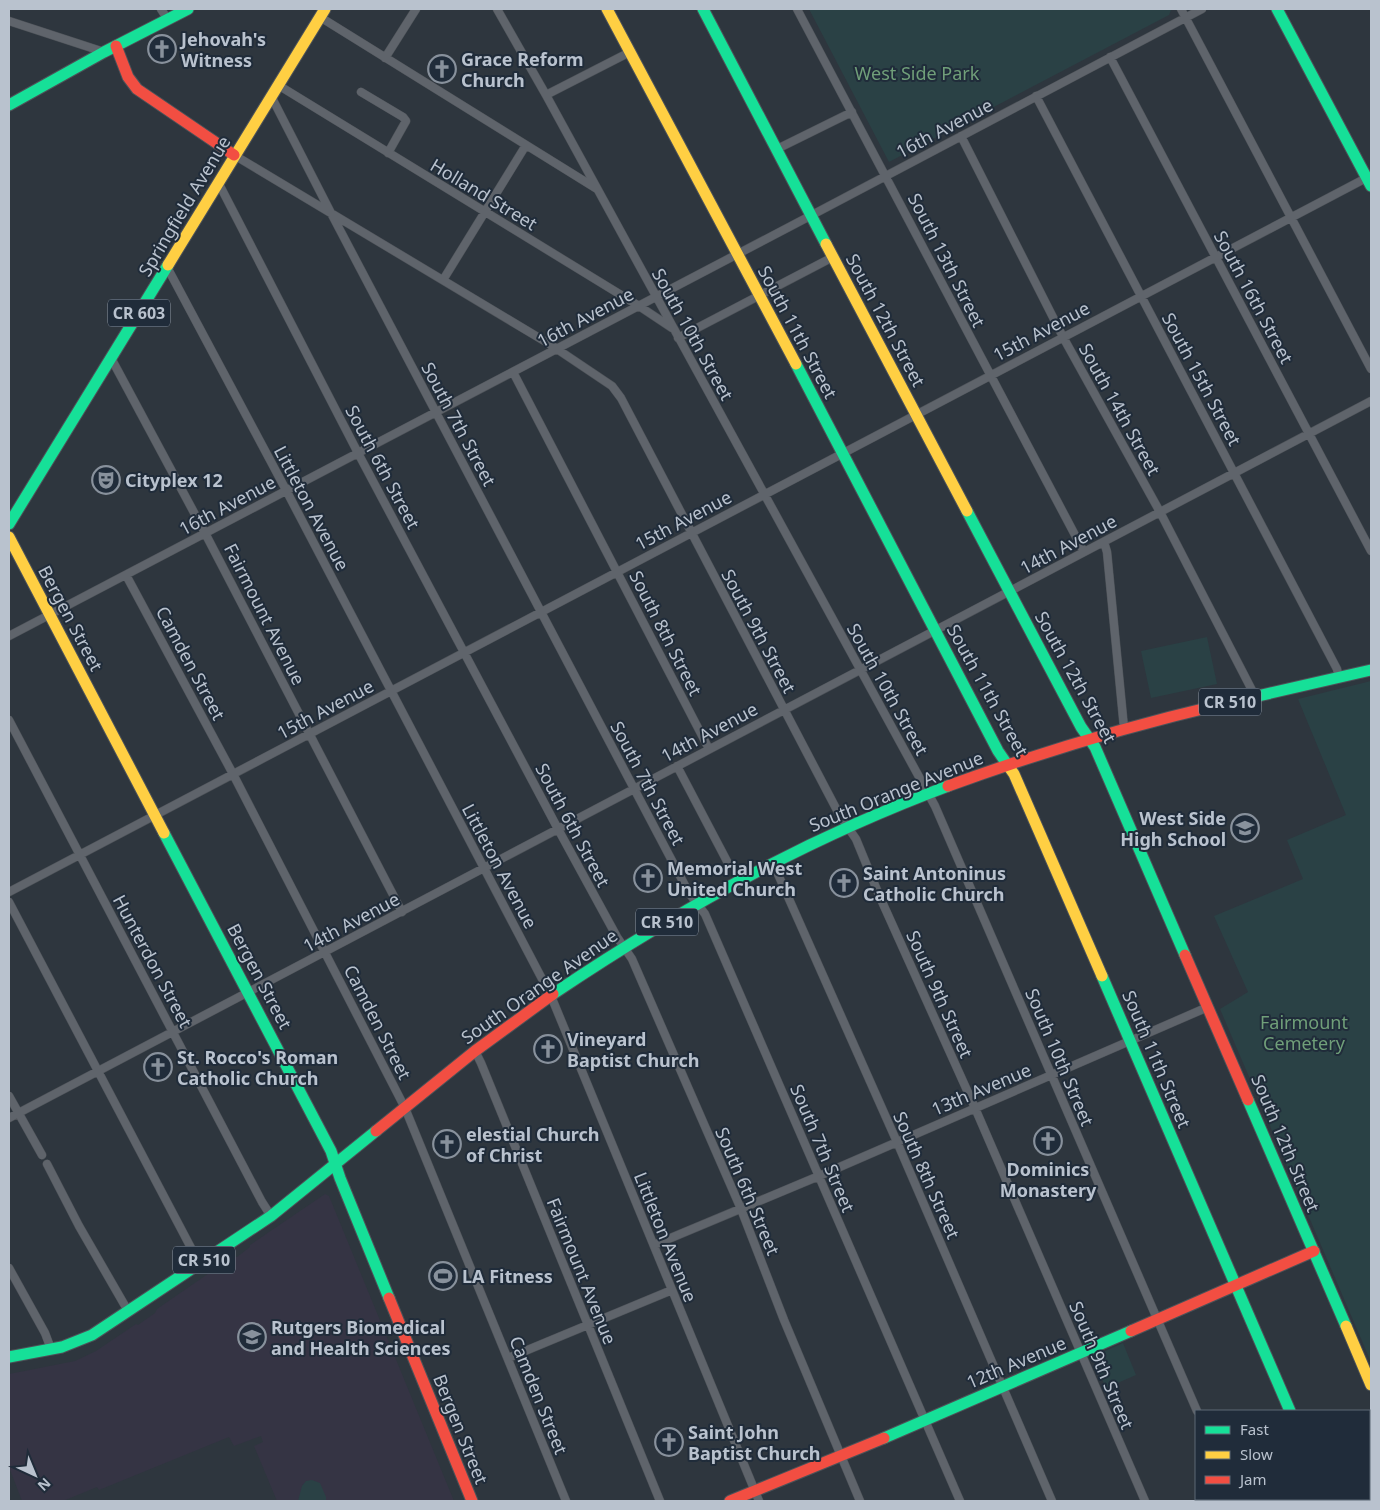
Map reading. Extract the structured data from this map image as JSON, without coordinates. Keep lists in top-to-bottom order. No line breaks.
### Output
{"streets":{"street":["16th Avenue","Holland Street","Springfield Avenue","South 13th Street","South 16th Street","CR 603","South 12th Street","15th Avenue","South 11th Street","South 10th Street","South 15th Street","South 14th Street","South 7th Street","South 6th Street","Littleton Avenue","14th Avenue","Fairmount Avenue","Bergen Street","South 9th Street","South 8th Street","Camden Street","CR 510","South Orange Avenue","Hunterdon Street","13th Avenue","12th Avenue"]},"crossings":[["16th Avenue","Holland Street"],["16th Avenue","South 13th Street"],["16th Avenue","South 16th Street"],["16th Avenue","South 12th Street"],["16th Avenue","South 11th Street"],["16th Avenue","South 10th Street"],["16th Avenue","South 15th Street"],["16th Avenue","South 14th Street"],["16th Avenue","South 7th Street"],["16th Avenue","South 6th Street"],["16th Avenue","Littleton Avenue"],["16th Avenue","Fairmount Avenue"],["16th Avenue","Bergen Street"],["16th Avenue","South 9th Street"],["16th Avenue","South 8th Street"],["16th Avenue","Camden Street"],["Holland Street","Springfield Avenue"],["Holland Street","South 10th Street"],["Springfield Avenue","South 7th Street"],["Springfield Avenue","South 6th Street"],["Springfield Avenue","Littleton Avenue"],["Springfield Avenue","Fairmount Avenue"],["Springfield Avenue","South 9th Street"],["South 13th Street","15th Avenue"],["South 13th Street","14th Avenue"],["South 16th Street","15th Avenue"],["South 16th Street","14th Avenue"],["South 12th Street","15th Avenue"],["South 12th Street","14th Avenue"],["South 12th Street","South Orange Avenue"],["South 12th Street","13th Avenue"],["South 12th Street","12th Avenue"],["15th Avenue","South 11th Street"],["15th Avenue","South 10th Street"],["15th Avenue","South 15th Street"],["15th Avenue","South 14th Street"],["15th Avenue","South 7th Street"],["15th Avenue","South 6th Street"],["15th Avenue","Littleton Avenue"],["15th Avenue","Fairmount Avenue"],["15th Avenue","Bergen Street"],["15th Avenue","South 9th Street"],["15th Avenue","South 8th Street"],["15th Avenue","Camden Street"],["15th Avenue","Hunterdon Street"],["South 11th Street","14th Avenue"],["South 11th Street","South Orange Avenue"],["South 11th Street","13th Avenue"],["South 11th Street","12th Avenue"],["South 10th Street","14th Avenue"],["South 10th Street","South Orange Avenue"],["South 10th Street","13th Avenue"],["South 10th Street","12th Avenue"],["South 15th Street","14th Avenue"],["South 15th Street","South Orange Avenue"],["South 14th Street","14th Avenue"],["South 14th Street","South Orange Avenue"],["South 7th Street","14th Avenue"],["South 7th Street","South 9th Street"],["South 7th Street","South Orange Avenue"],["South 7th Street","13th Avenue"],["South 7th Street","12th Avenue"],["South 6th Street","14th Avenue"],["South 6th Street","South Orange Avenue"],["South 6th Street","13th Avenue"],["South 6th Street","12th Avenue"],["Littleton Avenue","14th Avenue"],["Littleton Avenue","South Orange Avenue"],["Littleton Avenue","13th Avenue"],["Littleton Avenue","12th Avenue"],["14th Avenue","Fairmount Avenue"],["14th Avenue","Bergen Street"],["14th Avenue","South 9th Street"],["14th Avenue","South 8th Street"],["14th Avenue","Camden Street"],["14th Avenue","Hunterdon Street"],["Fairmount Avenue","South Orange Avenue"],["Bergen Street","South Orange Avenue"],["South 9th Street","South Orange Avenue"],["South 9th Street","13th Avenue"],["South 9th Street","12th Avenue"],["South 8th Street","South Orange Avenue"],["South 8th Street","13th Avenue"],["South 8th Street","12th Avenue"],["Camden Street","South Orange Avenue"],["South Orange Avenue","Hunterdon Street"]],"parks":["West Side Park","Fairmount Cemetery"],"places":{"church":["Jehovah's Witness","Grace Reform Church","Memorial West United Church","Saint Antoninus Catholic Church","Vineyard Baptist Church","St. Rocco's Roman Catholic Church","Dominics Monastery","elestial Church of Christ","Saint John Baptist Church"],"theatre":["Cityplex 12"],"school or university":["West Side High School","Rutgers Biomedical and Health Sciences"],"sports":["LA Fitness"]},"legend":["Fast","Slow","Jam"],"north":"bottom right"}
